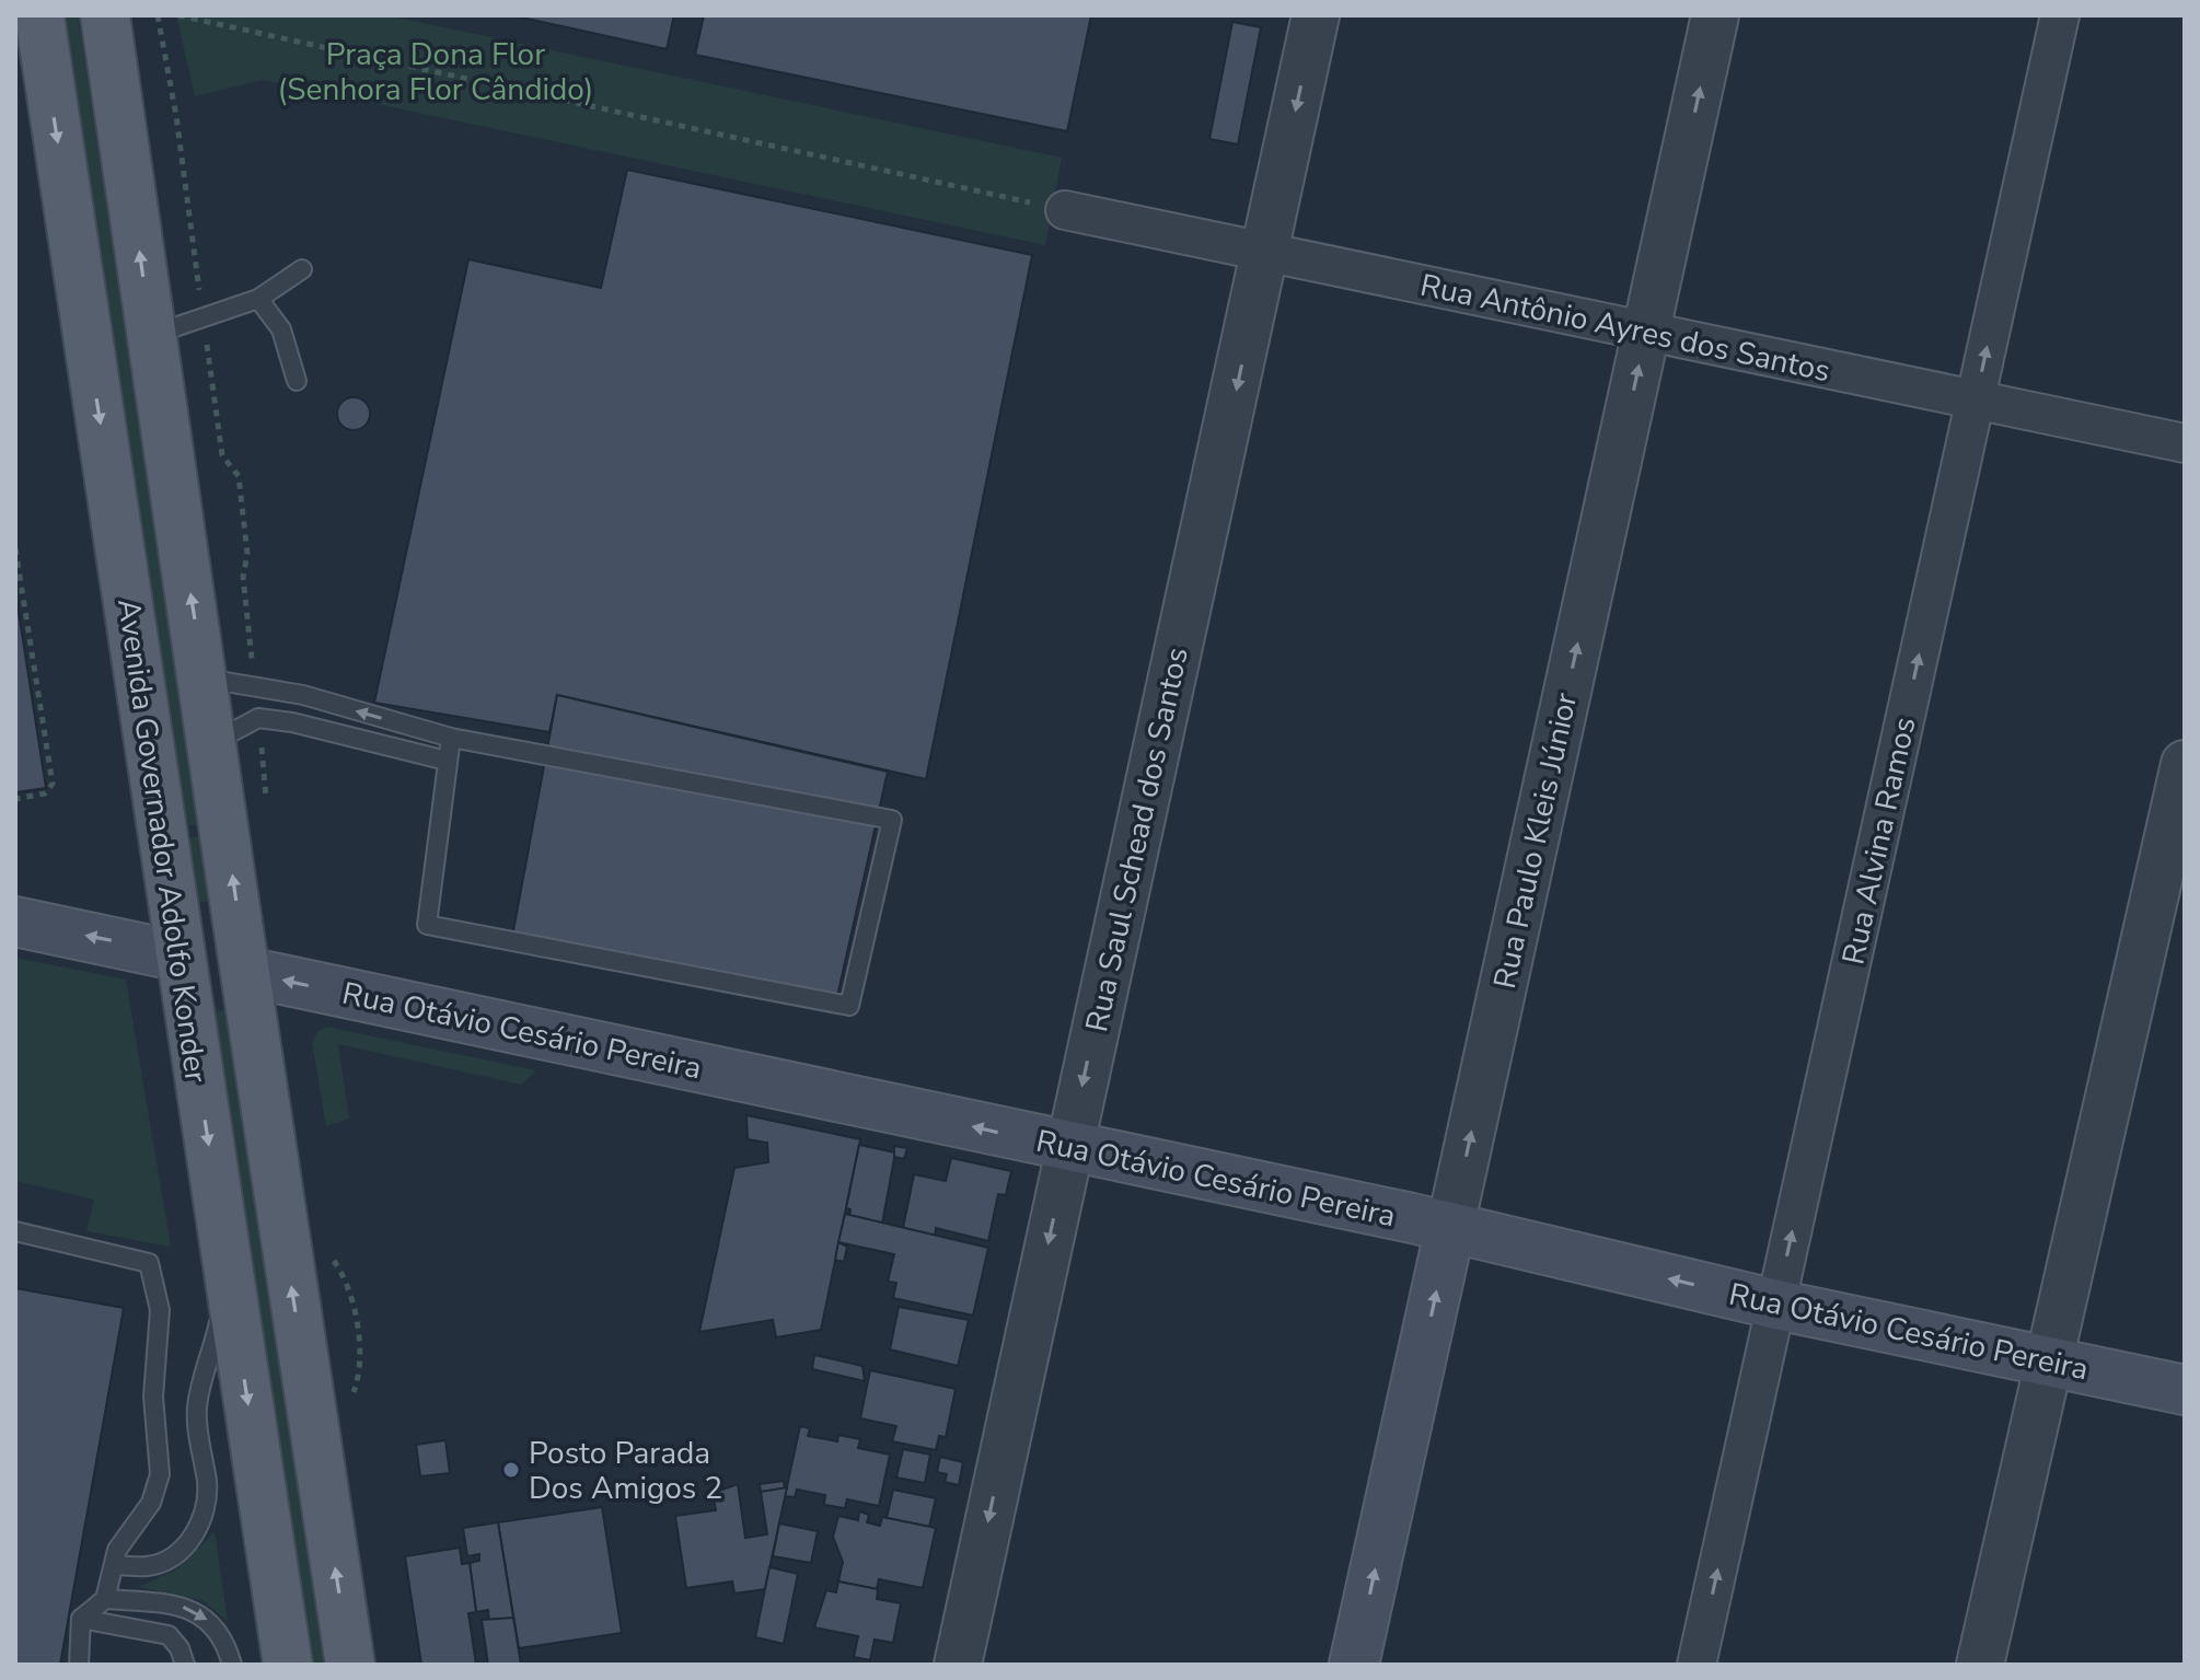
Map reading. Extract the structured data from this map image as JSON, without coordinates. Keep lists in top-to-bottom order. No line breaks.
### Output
{"streets":{"main road":["Avenida Governador Adolfo Konder","Rua Paulo Kleis Júnior","Rua Otávio Cesário Pereira"],"street":["Rua Antônio Ayres dos Santos","Rua Saul Schead dos Santos","Rua Alvina Ramos"]},"crossings":[["Rua Antônio Ayres dos Santos","Rua Saul Schead dos Santos"],["Rua Antônio Ayres dos Santos","Rua Paulo Kleis Júnior"],["Rua Antônio Ayres dos Santos","Rua Alvina Ramos"],["Rua Saul Schead dos Santos","Rua Otávio Cesário Pereira"],["Avenida Governador Adolfo Konder","Rua Otávio Cesário Pereira"],["Rua Paulo Kleis Júnior","Rua Otávio Cesário Pereira"],["Rua Alvina Ramos","Rua Otávio Cesário Pereira"]],"one_way":["Rua Saul Schead dos Santos","Rua Paulo Kleis Júnior","Rua Otávio Cesário Pereira"],"parks":["Praça Dona Flor (Senhora Flor Cândido)"],"places":["Posto Parada Dos Amigos 2"]}
